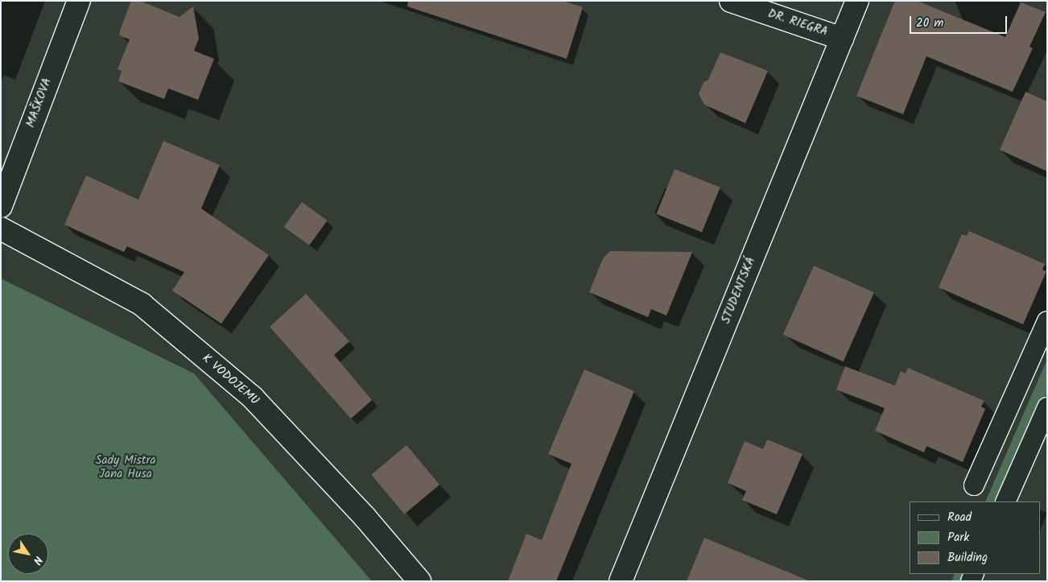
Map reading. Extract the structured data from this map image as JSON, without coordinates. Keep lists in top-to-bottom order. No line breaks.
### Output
{"streets":{"street":["DR. RIEGRA","MAŠKOVA","STUDENTSKÁ","K VODOJEMU"]},"crossings":[["DR. RIEGRA","STUDENTSKÁ"]],"parks":["Sady Mistra Jana Husa"],"legend":["Road","Park","Building"],"scale_bar":"20 m","north":"bottom right"}
